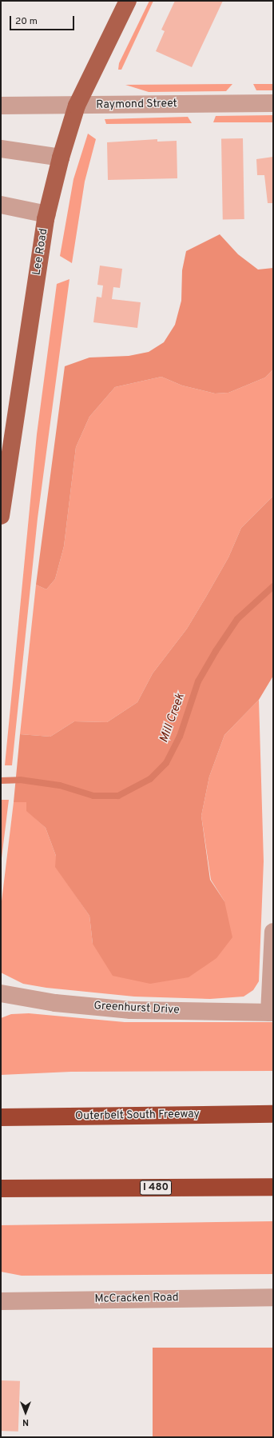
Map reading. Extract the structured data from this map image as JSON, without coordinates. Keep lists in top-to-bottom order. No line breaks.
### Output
{"streets":{"highway":["Outerbelt South Freeway","I 480"],"main road":["Lee Road"],"street":["Raymond Street","Greenhurst Drive","McCracken Road"]},"crossings":[["Raymond Street","Lee Road"]],"water":["Mill Creek"],"scale_bar":"20 m","north":"bottom"}
